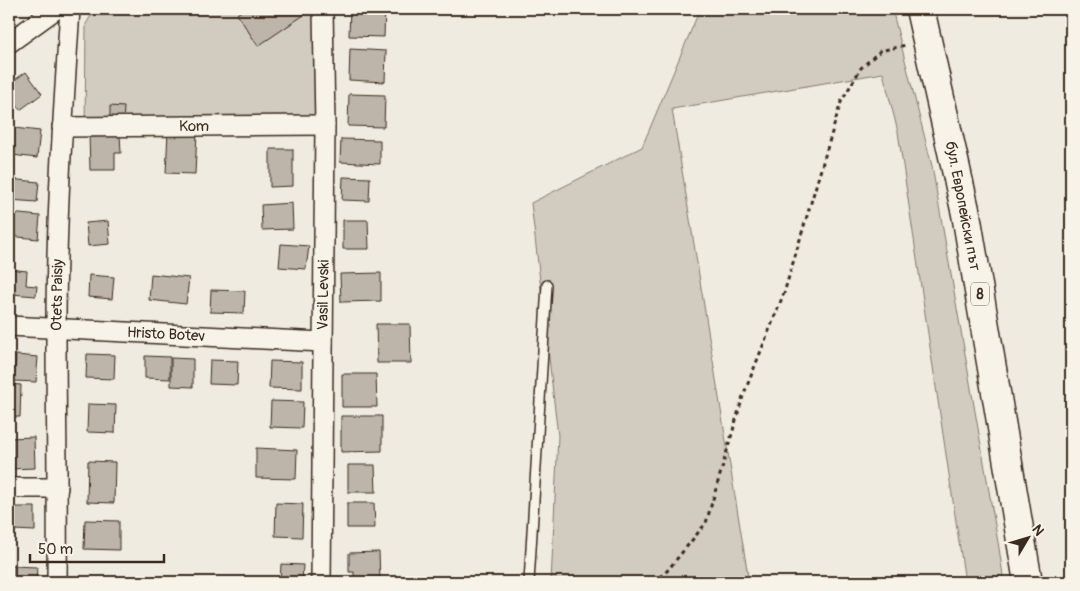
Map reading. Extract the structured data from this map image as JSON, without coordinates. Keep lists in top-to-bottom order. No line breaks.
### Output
{"streets":{"main road":["бул. Европейски път","8"],"street":["Kom","Otets Paisiy","Vasil Levski","Hristo Botev"]},"crossings":[["Kom","Otets Paisiy"],["Kom","Vasil Levski"],["Otets Paisiy","Hristo Botev"],["Vasil Levski","Hristo Botev"]],"scale_bar":"50 m","north":"top right"}
